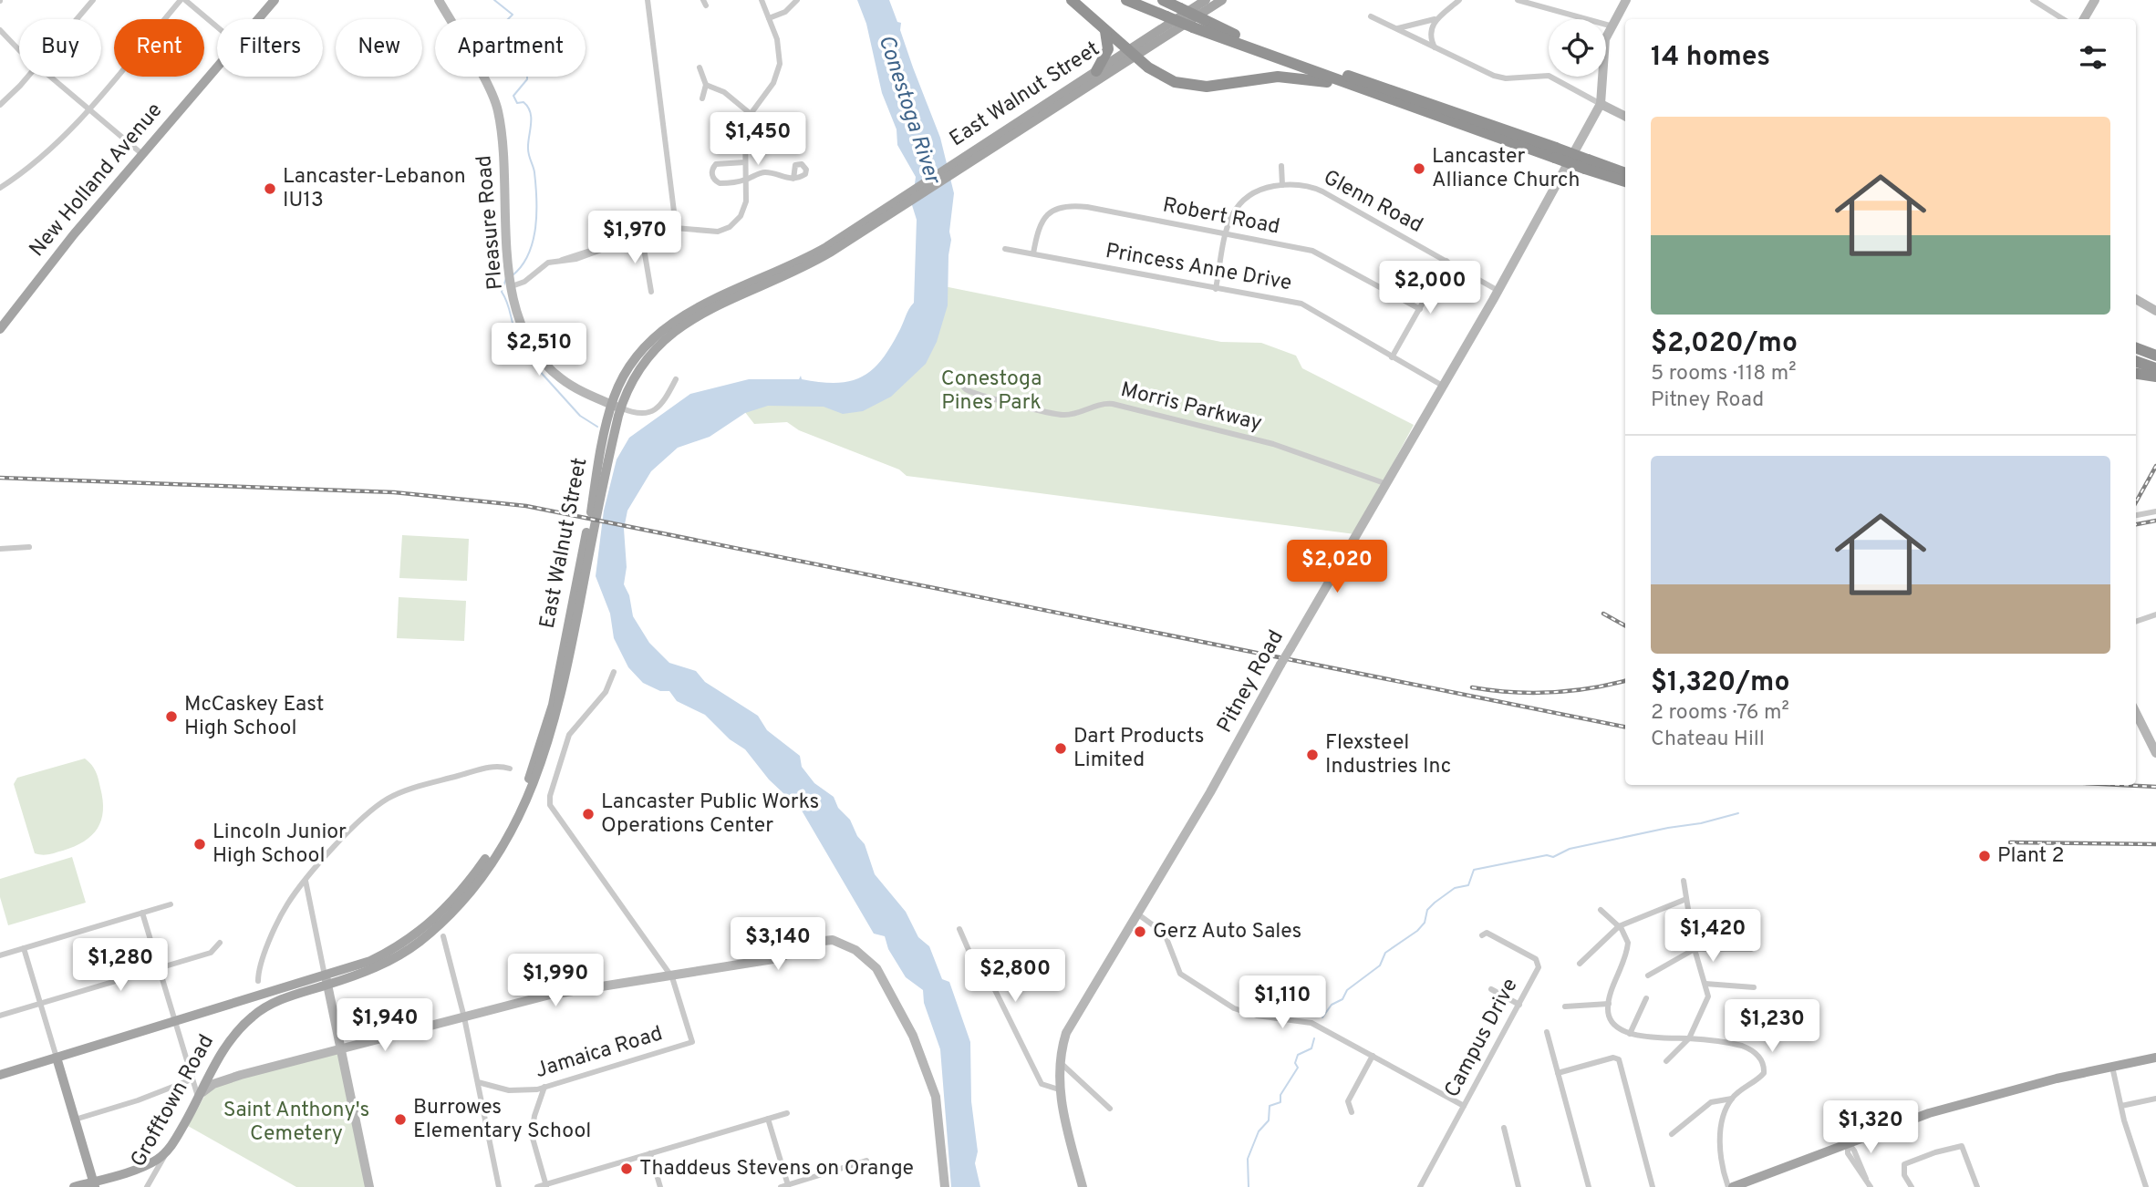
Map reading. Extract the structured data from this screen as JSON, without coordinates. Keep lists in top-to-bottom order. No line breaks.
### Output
{"streets":{"main road":["East Walnut Street","New Holland Avenue","Grofftown Road"],"street":["Glenn Road","Robert Road","Pleasure Road","Princess Anne Drive","Morris Parkway","Pitney Road","Campus Drive","Jamaica Road"]},"crossings":[["East Walnut Street","Pleasure Road"],["East Walnut Street","Grofftown Road"],["Glenn Road","Robert Road"],["Glenn Road","Princess Anne Drive"],["Glenn Road","Pitney Road"],["Robert Road","Princess Anne Drive"],["Princess Anne Drive","Pitney Road"],["Morris Parkway","Pitney Road"]],"water":["Conestoga River"],"parks":["Conestoga Pines Park","Saint Anthony's Cemetery"],"places":["Lancaster Alliance Church","Lancaster-Lebanon IU13","McCaskey East High School","Dart Products Limited","Flexsteel Industries Inc","Lancaster Public Works Operations Center","Lincoln Junior High School","Plant 2","Gerz Auto Sales","Burrowes Elementary School","Thaddeus Stevens on Orange"],"page":{"chip":["Buy","Rent","Filters","New","Apartment"],"heading":"14 homes","list":[{"name":"$2,020/mo","note":"5 rooms · 118 m² · Pitney Road"},{"name":"$1,320/mo","note":"2 rooms · 76 m² · Chateau Hill"}],"price":["$1,450","$1,970","$2,000","$2,510","$2,020","$1,420","$3,140","$1,280","$2,800","$1,990","$1,110","$1,940","$1,230","$1,320"]}}
